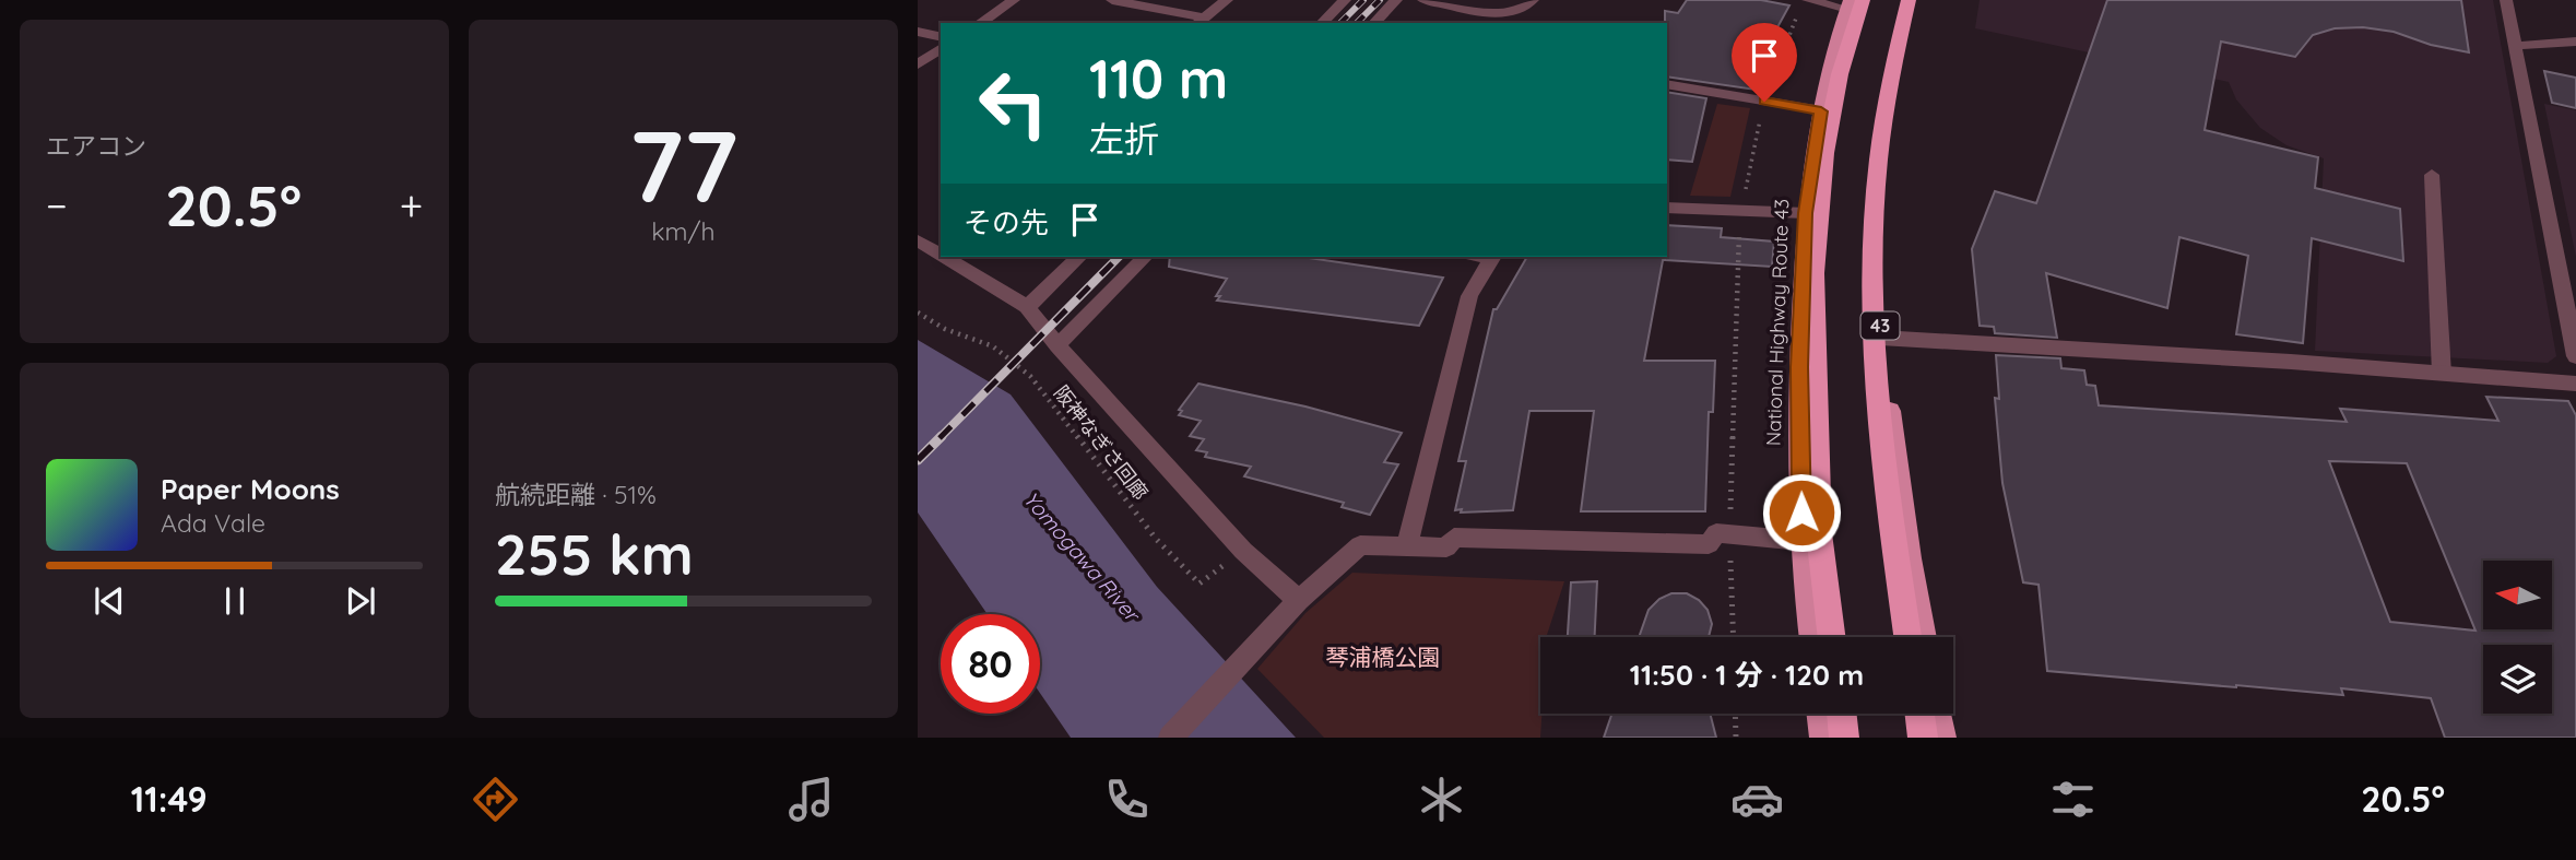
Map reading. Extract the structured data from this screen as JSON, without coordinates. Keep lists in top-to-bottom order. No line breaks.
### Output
{"streets":{"highway":["National Highway Route 43","43"],"path":["阪神なぎさ回廊"]},"water":["Yomogawa River"],"parks":["琴浦橋公園"],"north":"left","page":{"tile":["エアコン",["77","km/h"],["航続距離 · 51%","255 km"]],"turn":["110 m","左折"],"heat":["−","20.5°","+"],"then":"その先","song":["Paper Moons","Ada Vale"],"limit":"80","trip":"11:50 · 1 分 · 120 m","tabs":["11:49","20.5°"]}}
